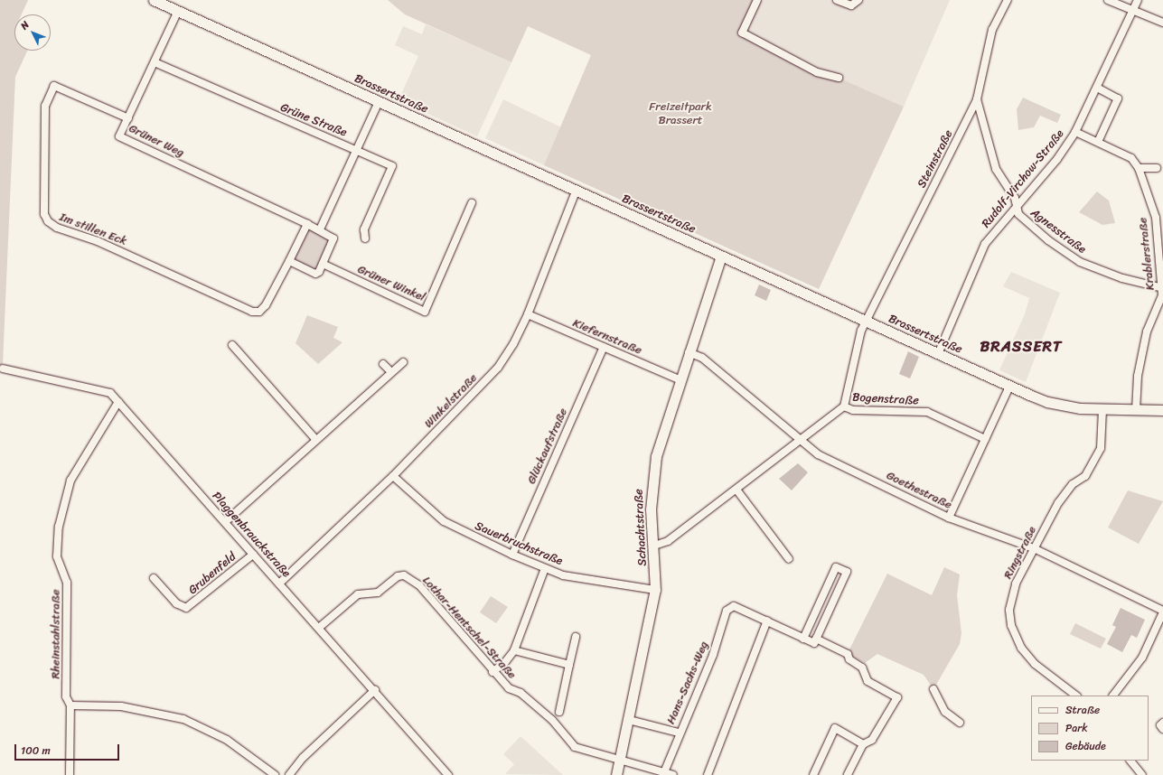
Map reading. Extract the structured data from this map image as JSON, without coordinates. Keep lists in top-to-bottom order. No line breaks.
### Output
{"streets":{"main road":["Brassertstraße","Schachtstraße"],"street":["Grüne Straße","Grüner Weg","Steinstraße","Rudolf-Virchow-Straße","Im stillen Eck","Agnesstraße","Krablerstraße","Grüner Winkel","Kiefernstraße","Bogenstraße","Winkelstraße","Glückaufstraße","Goethestraße","Plaggenbrauckstraße","Sauerbruchstraße","Ringstraße","Grubenfeld","Lothar-Hentschel-Straße","Rheinstahlstraße","Hans-Sachs-Weg"]},"crossings":[["Brassertstraße","Grüner Weg"],["Brassertstraße","Steinstraße"],["Brassertstraße","Rudolf-Virchow-Straße"],["Brassertstraße","Krablerstraße"],["Brassertstraße","Bogenstraße"],["Brassertstraße","Winkelstraße"],["Brassertstraße","Schachtstraße"],["Brassertstraße","Ringstraße"],["Grüne Straße","Grüner Weg"],["Grüner Weg","Im stillen Eck"],["Grüner Weg","Grüner Winkel"],["Steinstraße","Agnesstraße"],["Steinstraße","Bogenstraße"],["Rudolf-Virchow-Straße","Agnesstraße"],["Rudolf-Virchow-Straße","Krablerstraße"],["Agnesstraße","Krablerstraße"],["Kiefernstraße","Winkelstraße"],["Kiefernstraße","Glückaufstraße"],["Kiefernstraße","Schachtstraße"],["Bogenstraße","Goethestraße"],["Bogenstraße","Schachtstraße"],["Winkelstraße","Plaggenbrauckstraße"],["Winkelstraße","Sauerbruchstraße"],["Glückaufstraße","Sauerbruchstraße"],["Goethestraße","Schachtstraße"],["Goethestraße","Ringstraße"],["Schachtstraße","Sauerbruchstraße"],["Schachtstraße","Lothar-Hentschel-Straße"],["Plaggenbrauckstraße","Grubenfeld"],["Plaggenbrauckstraße","Lothar-Hentschel-Straße"],["Plaggenbrauckstraße","Rheinstahlstraße"],["Lothar-Hentschel-Straße","Hans-Sachs-Weg"]],"districts":["BRASSERT"],"parks":["Freizeitpark Brassert"],"legend":["Straße","Park","Gebäude"],"scale_bar":"100 m","north":"top left"}
